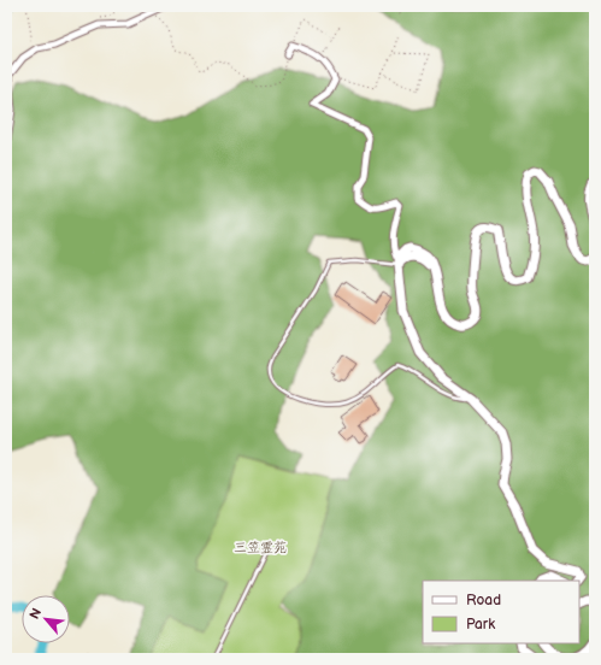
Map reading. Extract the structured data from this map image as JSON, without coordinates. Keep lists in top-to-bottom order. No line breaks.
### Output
{"parks":["三笠霊苑"],"legend":["Road","Park"],"north":"top left"}
